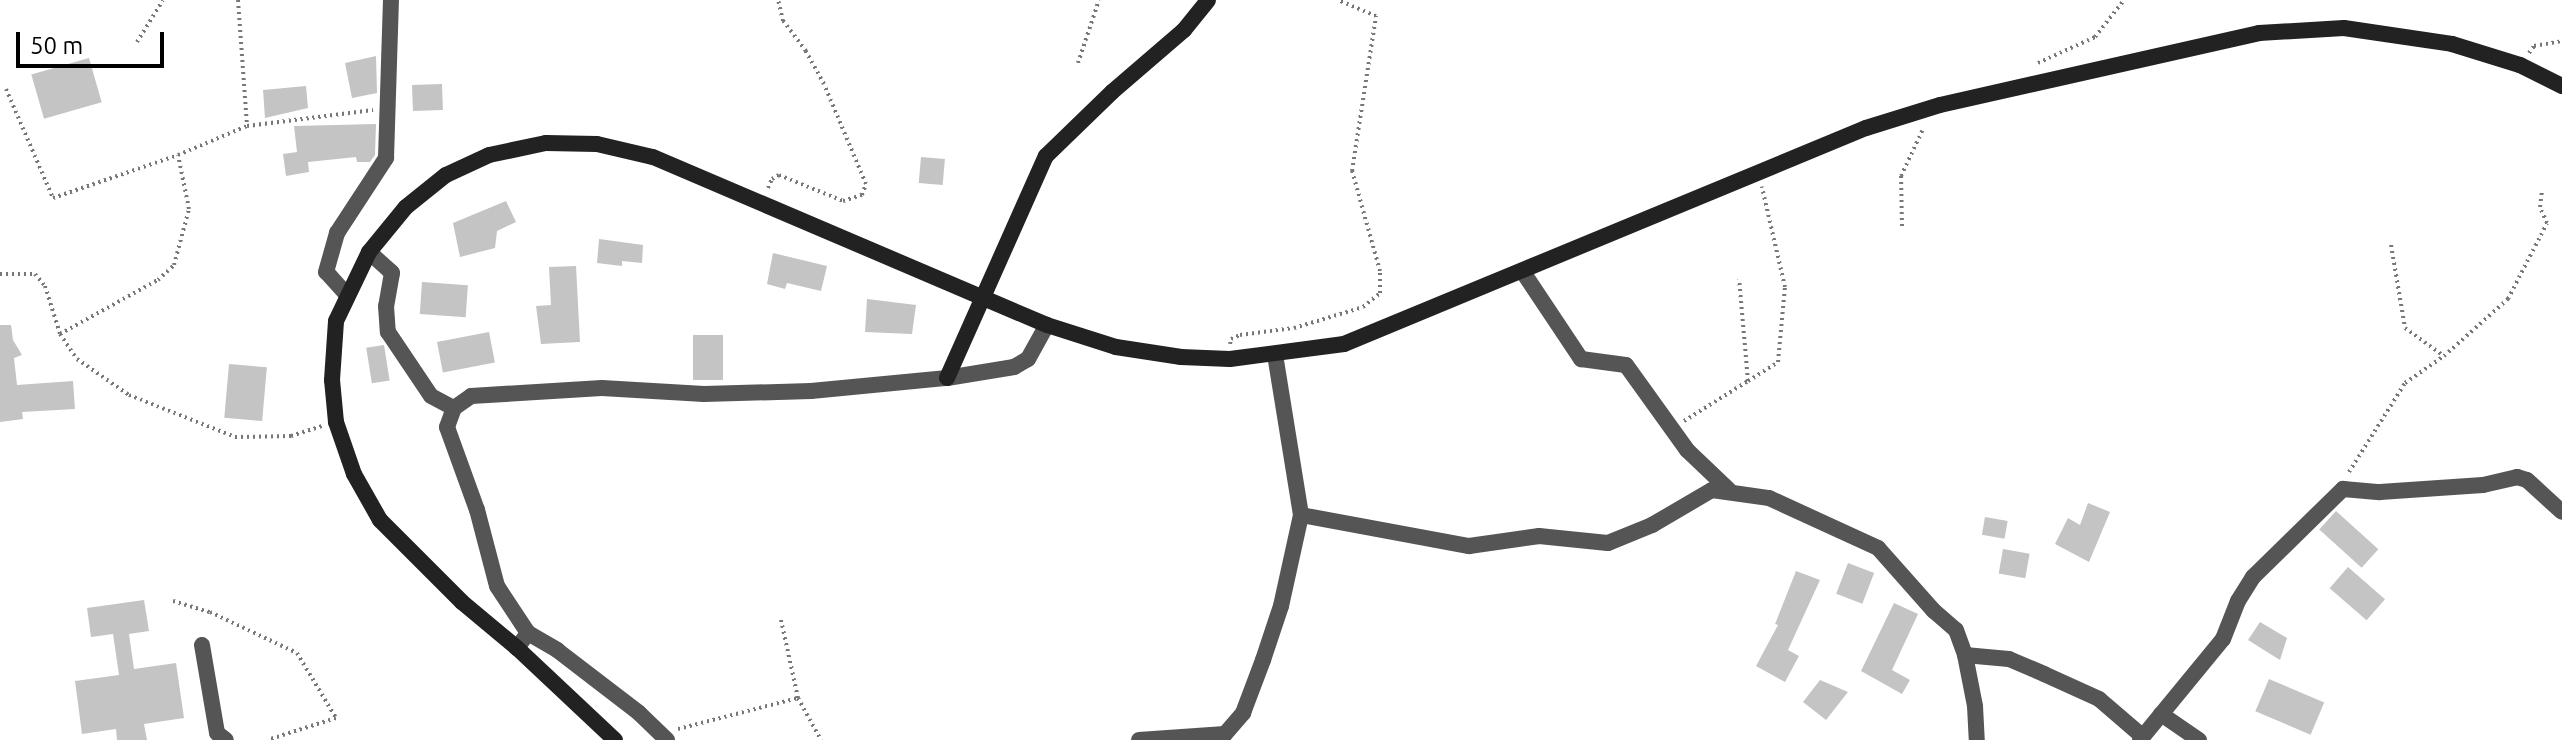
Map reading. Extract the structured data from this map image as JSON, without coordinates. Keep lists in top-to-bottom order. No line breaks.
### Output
{"scale_bar":"50 m"}
